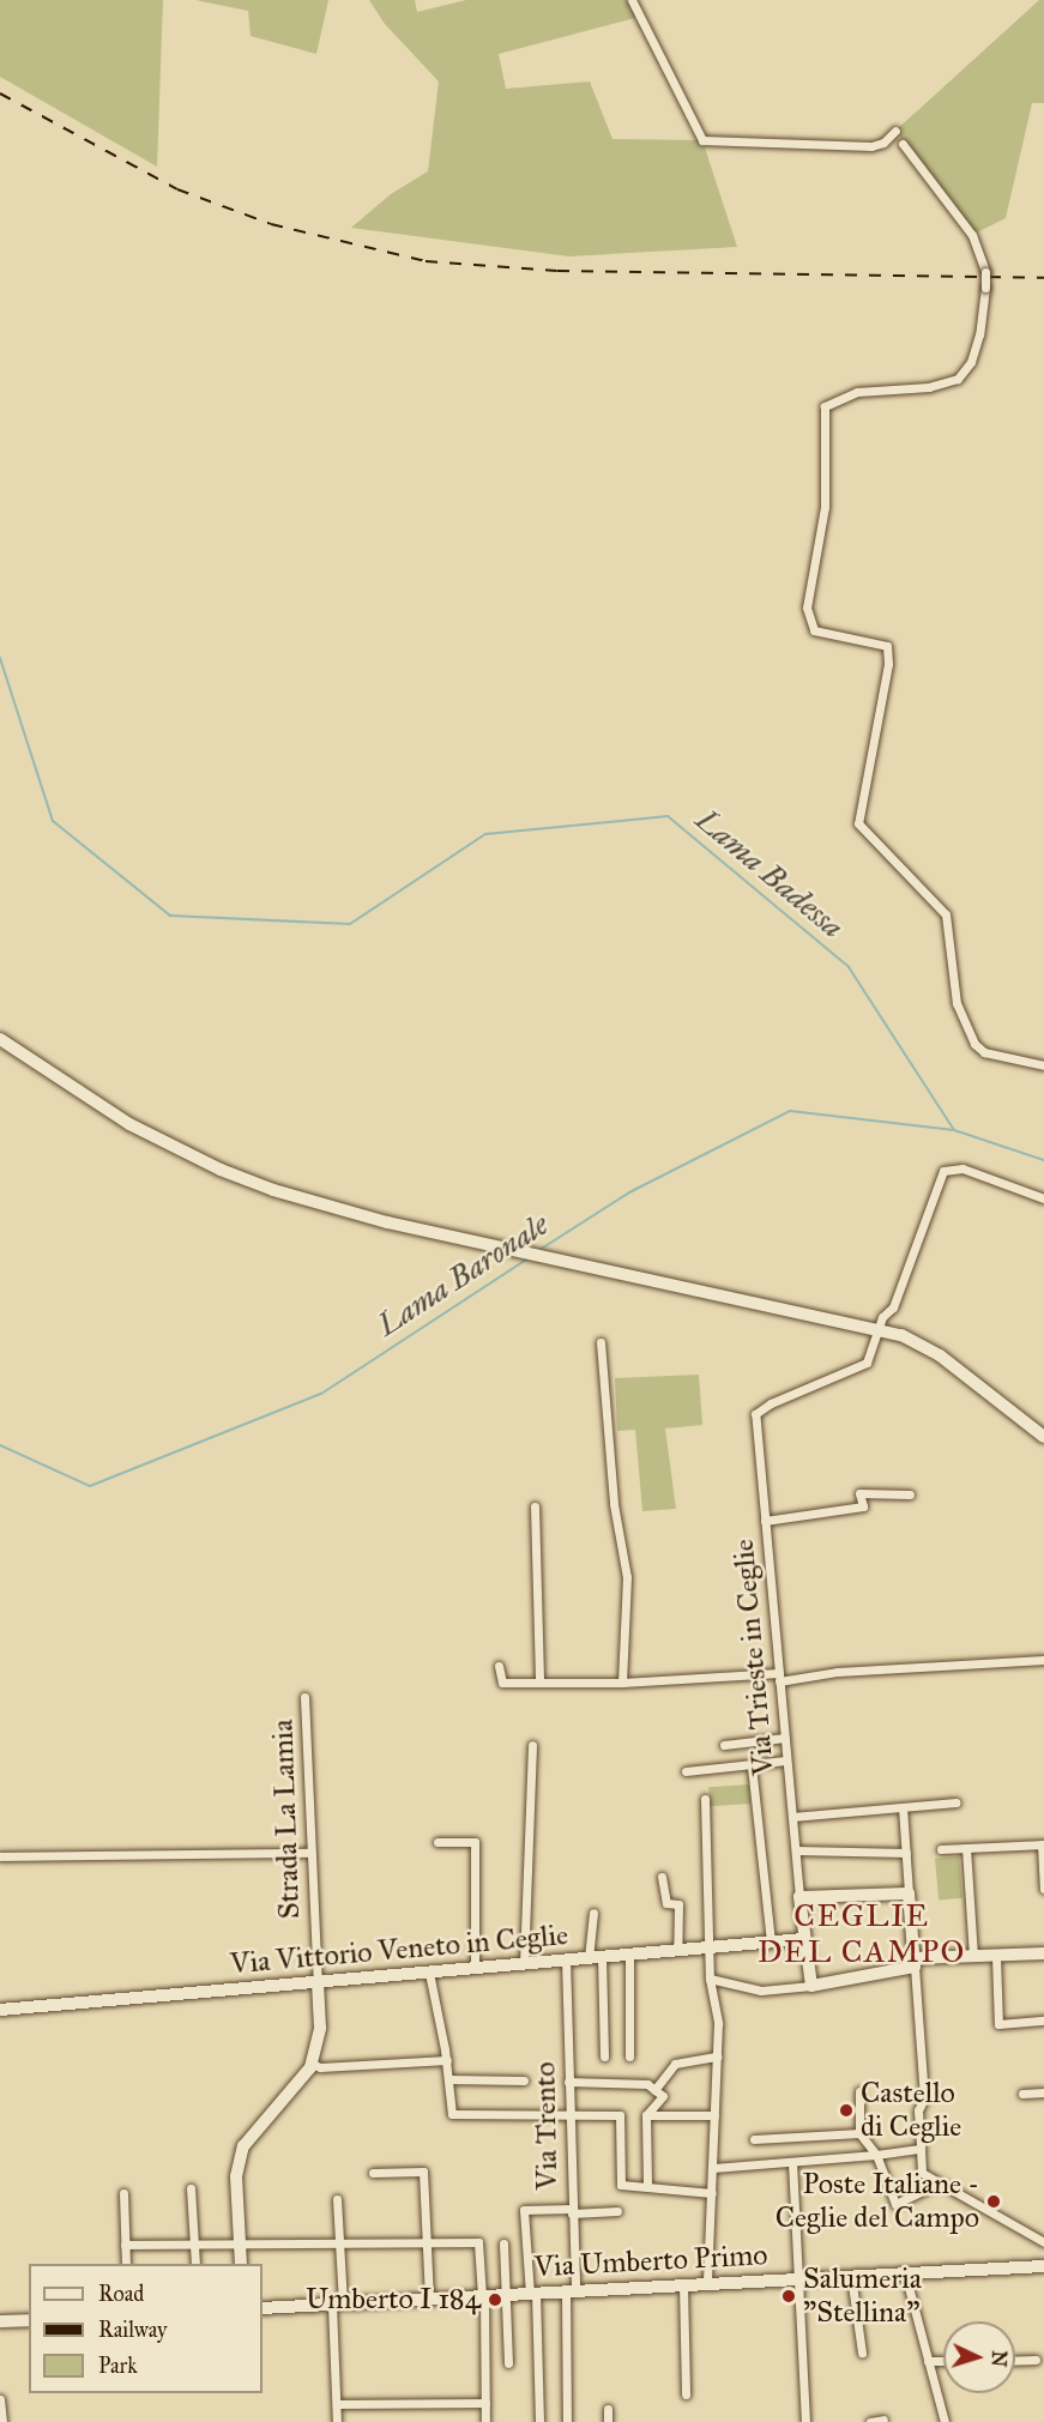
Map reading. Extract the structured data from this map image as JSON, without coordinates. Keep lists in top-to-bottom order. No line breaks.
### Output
{"streets":{"main road":["Via Vittorio Veneto in Ceglie","Via Umberto Primo"],"street":["Via Trieste in Ceglie","Strada La Lamia","Via Trento"]},"crossings":[["Strada La Lamia","Via Vittorio Veneto in Ceglie"],["Via Vittorio Veneto in Ceglie","Via Trento"],["Via Trento","Via Umberto Primo"]],"districts":["CEGLIE DEL CAMPO"],"water":["Lama Badessa","Lama Baronale"],"places":["Castello di Ceglie","Poste Italiane - Ceglie del Campo","Salumeria \"Stellina\"","Umberto I 184"],"legend":["Road","Railway","Park"],"north":"right"}
